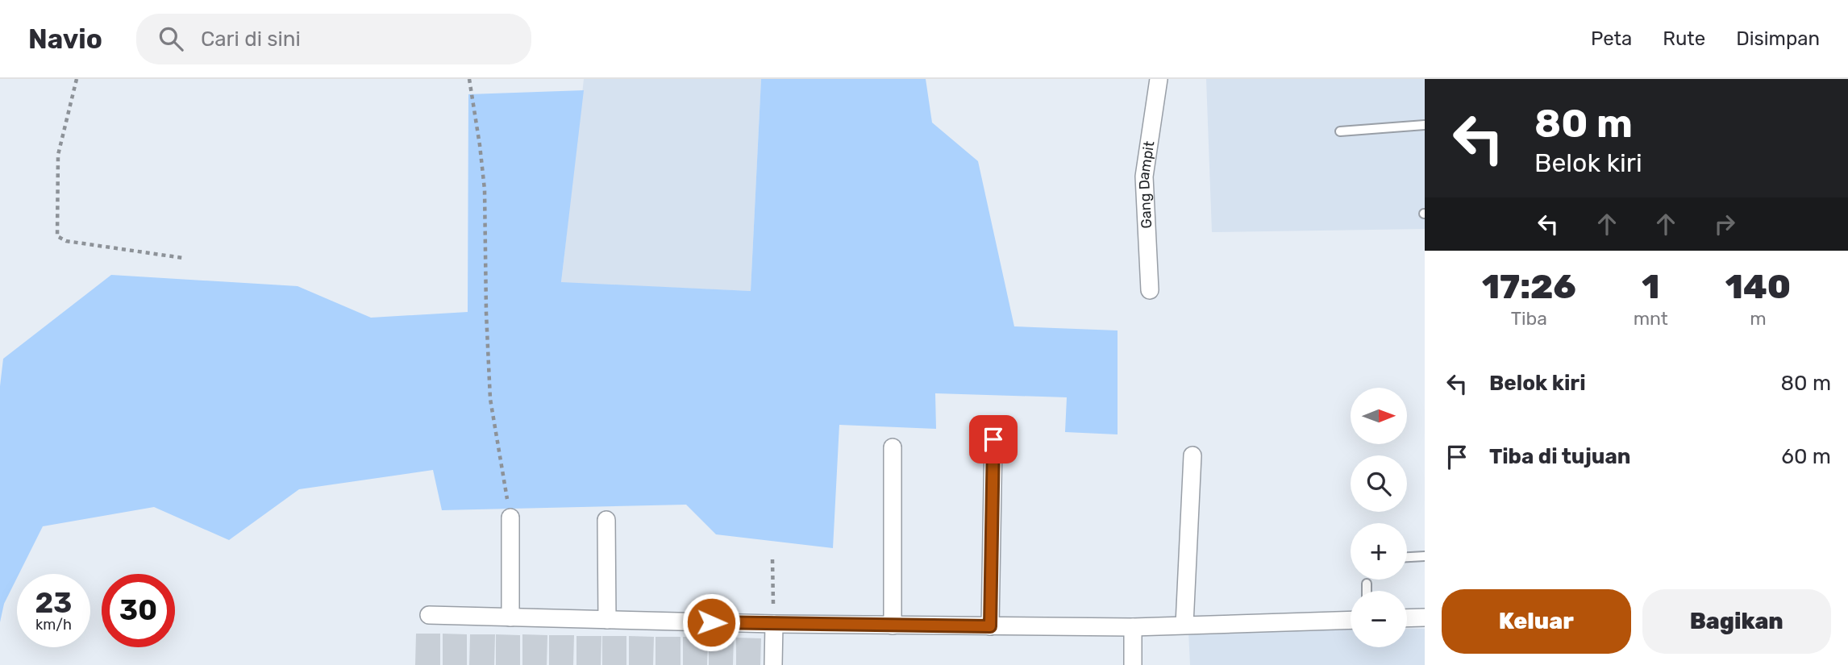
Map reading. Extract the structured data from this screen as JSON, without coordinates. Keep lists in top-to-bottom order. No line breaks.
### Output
{"streets":{"street":["Gang Dampit"]},"north":"right","page":{"header":"Navio","search":"Cari di sini","nav":["Peta","Rute","Disimpan"],"turn":["80 m","Belok kiri"],"eta":["17:26","Tiba","1","mnt","140","m"],"list":[{"name":"Belok kiri","value":"80 m"},{"name":"Tiba di tujuan","value":"60 m"}],"map_buttons":["+","−"],"speed":"23 km/h","limit":"30","buttons":["Keluar","Bagikan"]}}
